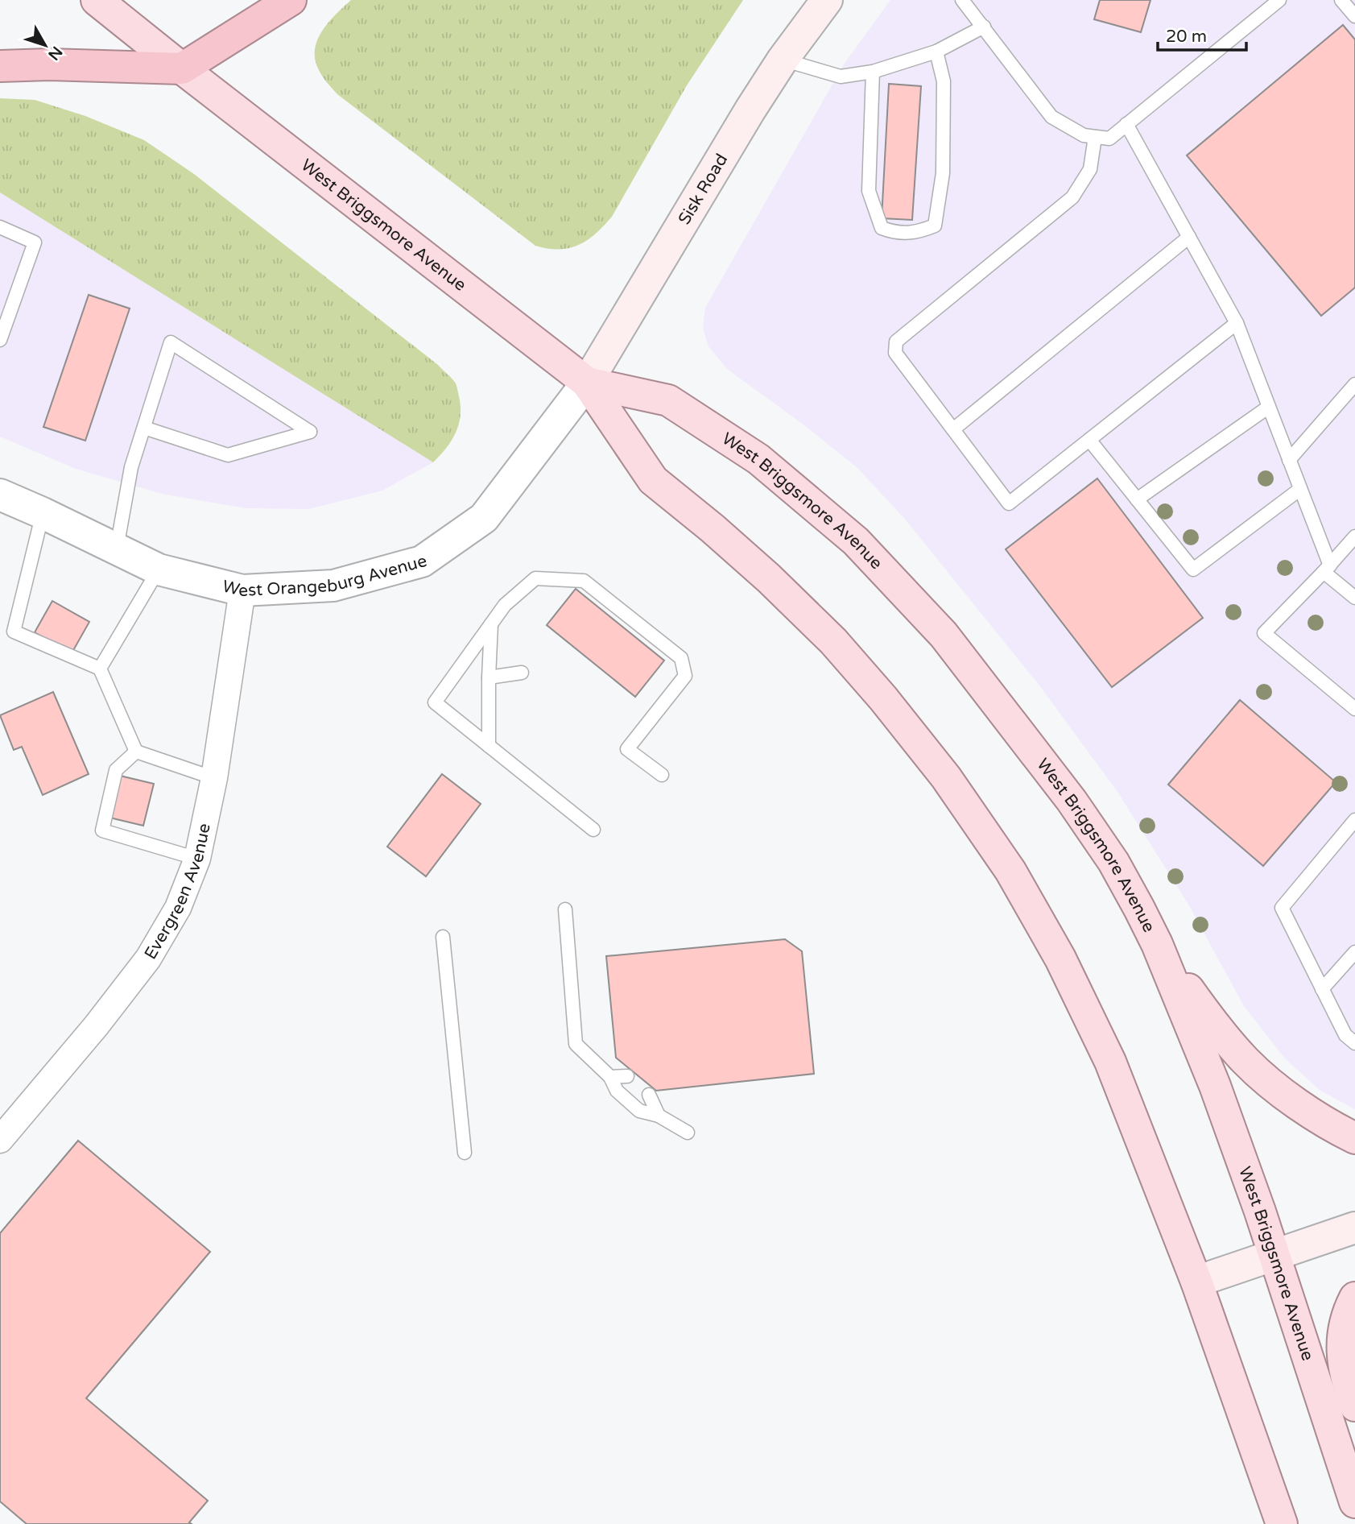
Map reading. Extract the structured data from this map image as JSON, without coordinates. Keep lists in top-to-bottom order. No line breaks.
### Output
{"streets":{"main road":["Sisk Road","West Briggsmore Avenue"],"street":["West Orangeburg Avenue","Evergreen Avenue"]},"crossings":[["Sisk Road","West Briggsmore Avenue"],["Sisk Road","West Orangeburg Avenue"],["West Briggsmore Avenue","West Orangeburg Avenue"],["West Orangeburg Avenue","Evergreen Avenue"]],"scale_bar":"20 m","north":"bottom right"}
